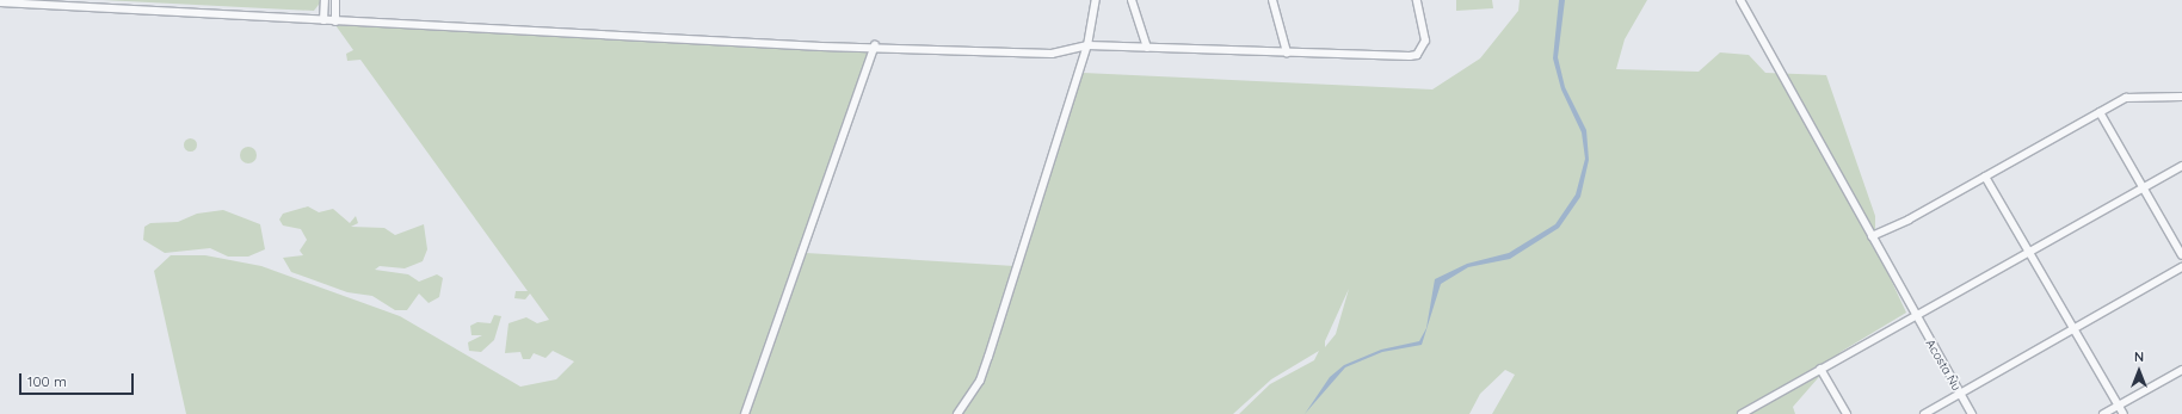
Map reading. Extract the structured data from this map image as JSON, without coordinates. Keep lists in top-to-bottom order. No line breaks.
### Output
{"streets":{"street":["Acosta Ñu"]},"scale_bar":"100 m","north":"top"}
